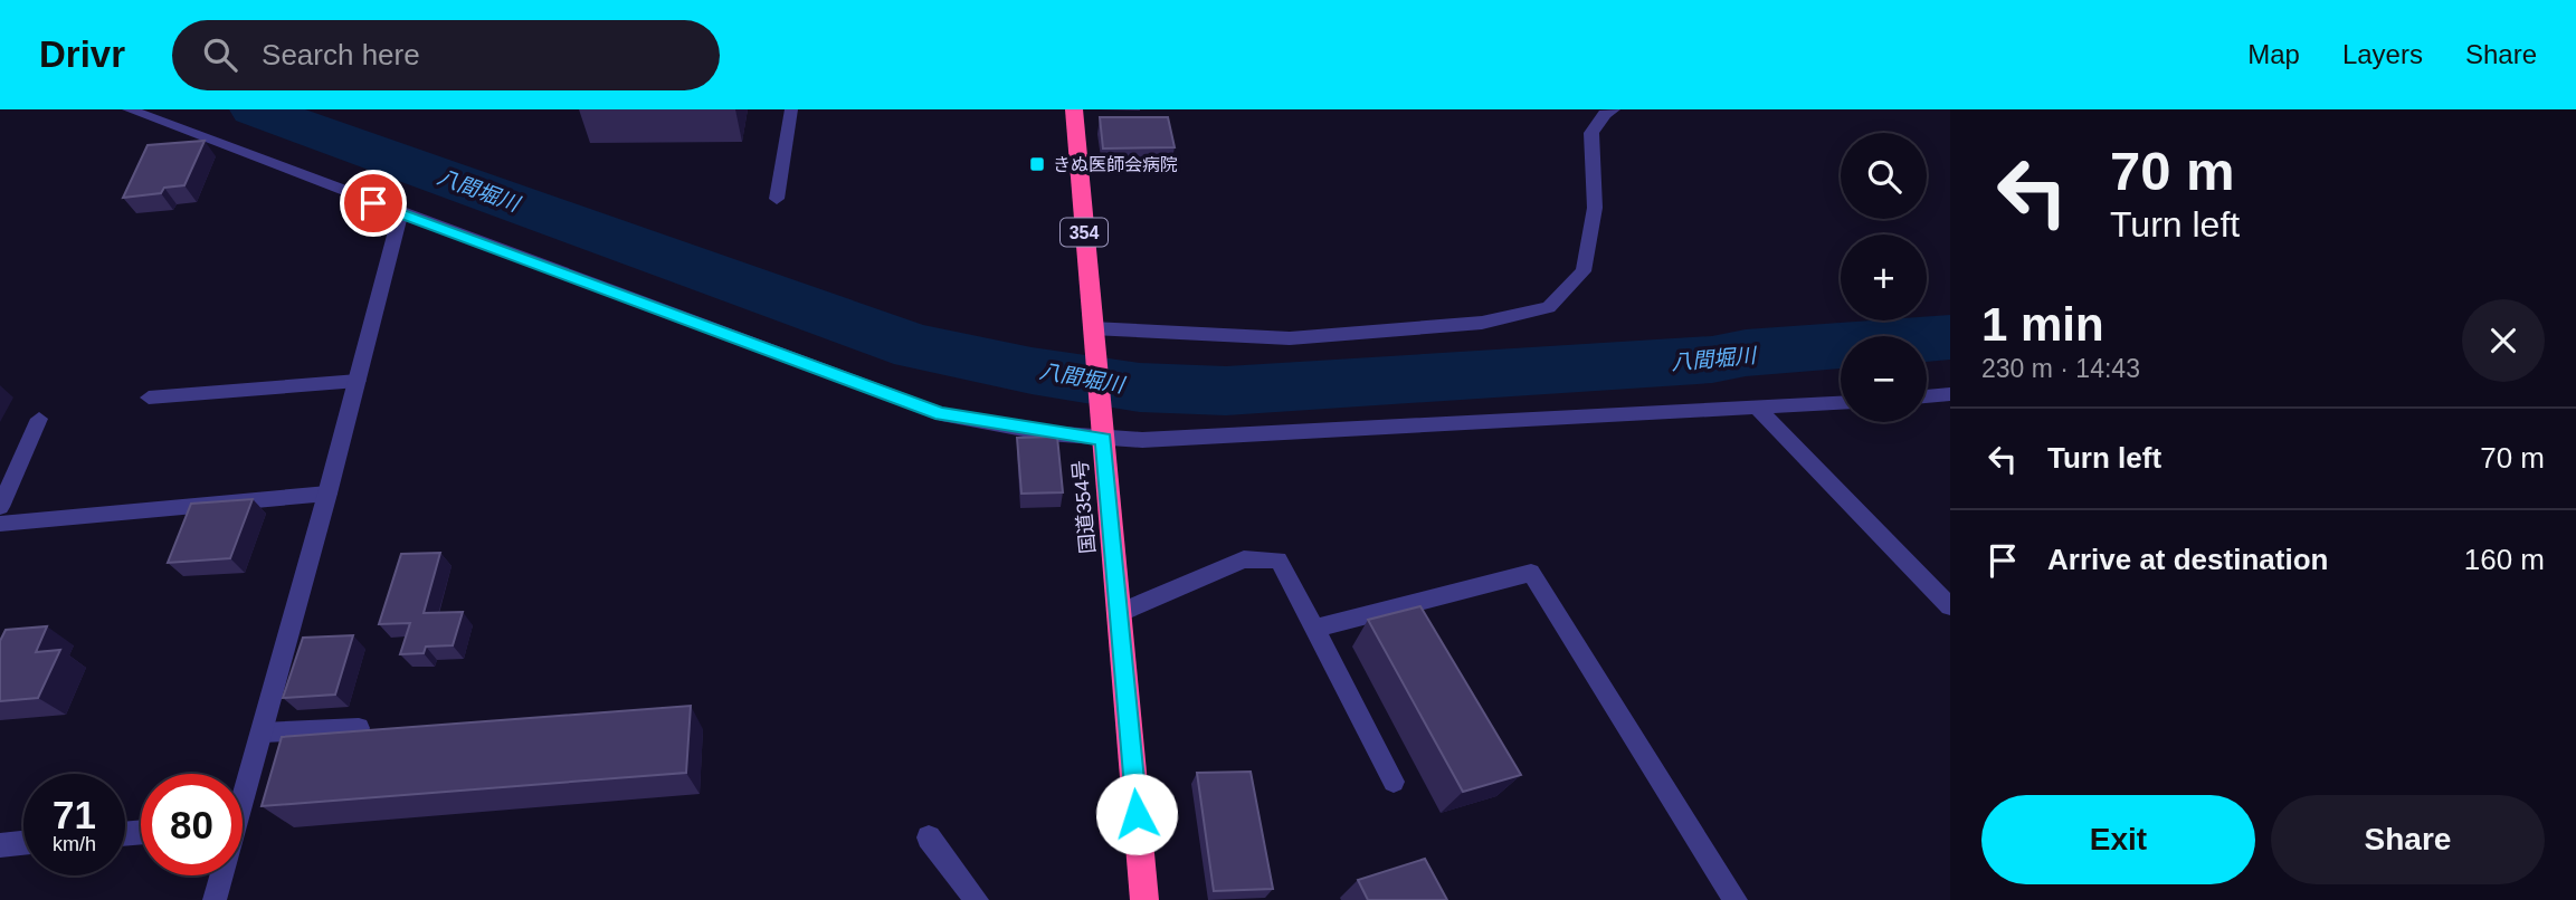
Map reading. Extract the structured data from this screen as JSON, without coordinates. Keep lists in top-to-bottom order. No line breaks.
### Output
{"streets":{"highway":["354","国道354号"]},"water":["八間堀川"],"places":{"transit":["きぬ医師会病院"]},"page":{"header":"Drivr","search":"Search here","nav":["Map","Layers","Share"],"turn":["70 m","Turn left"],"map_buttons":["+","−"],"heading":["1 min","230 m · 14:43"],"list":[{"name":"Turn left","value":"70 m"},{"name":"Arrive at destination","value":"160 m"}],"speed":"71 km/h","limit":"80","buttons":["Exit","Share"]}}
